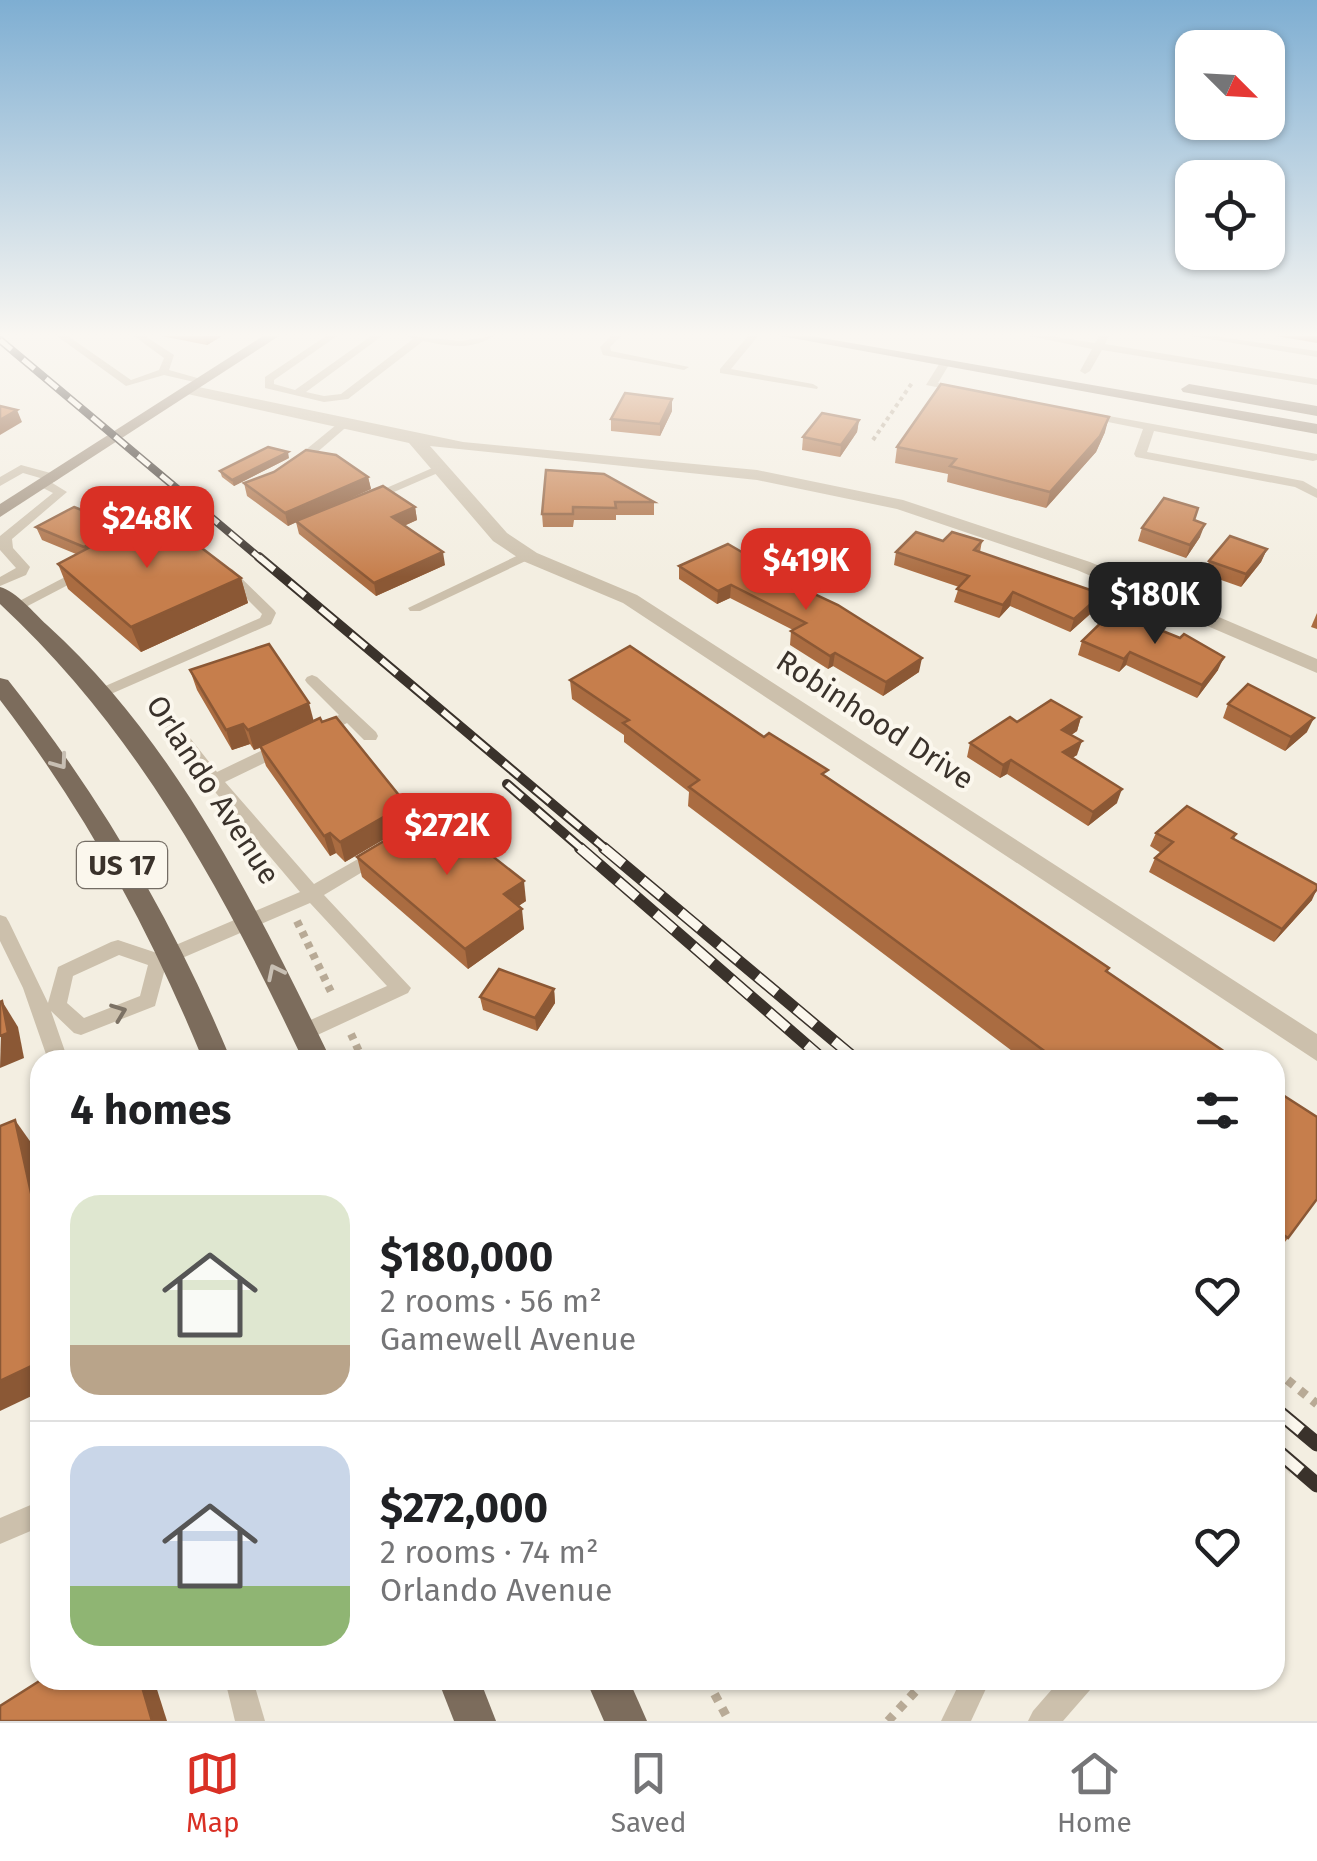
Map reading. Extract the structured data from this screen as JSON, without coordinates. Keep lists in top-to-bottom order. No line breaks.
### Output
{"streets":{"main road":["Orlando Avenue","US 17"],"street":["Robinhood Drive"]},"north":"bottom right","page":{"price":["$248K","$419K","$180K","$272K"],"heading":"4 homes","list":[{"name":"$180,000","note":"2 rooms · 56 m² · Gamewell Avenue"},{"name":"$272,000","note":"2 rooms · 74 m² · Orlando Avenue"}],"tabs":["Map","Saved","Home"]}}
